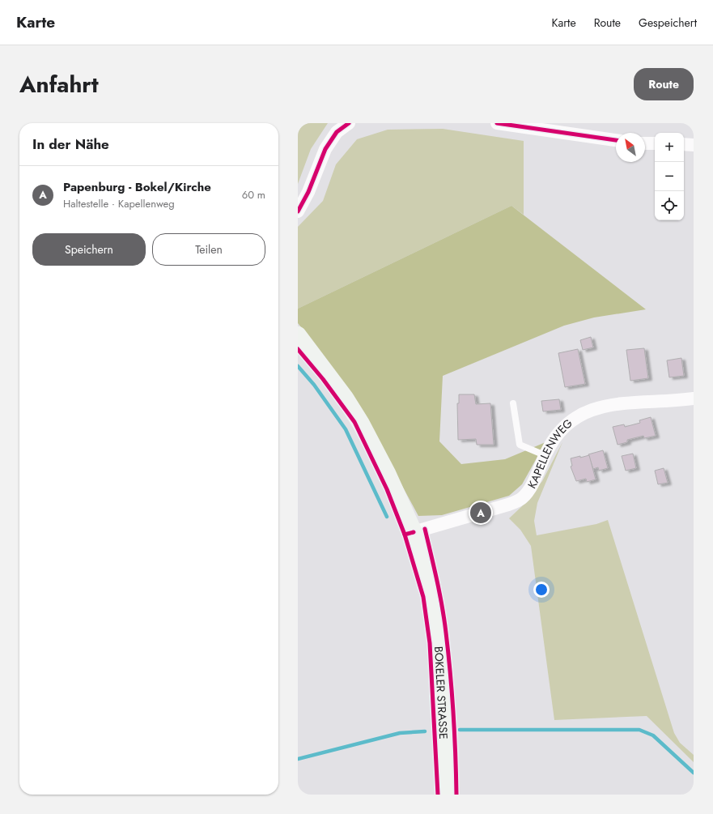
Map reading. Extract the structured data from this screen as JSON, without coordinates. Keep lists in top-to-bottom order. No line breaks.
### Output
{"streets":{"street":["KAPELLENWEG","BOKELER STRASSE"]},"crossings":[["KAPELLENWEG","BOKELER STRASSE"]],"north":"top left","page":{"header":"Karte","nav":["Karte","Route","Gespeichert"],"title":"Anfahrt","buttons":["Route",["Speichern","Teilen"]],"heading":"In der Nähe","map_buttons":["+","−"],"list":[{"mark":"A","name":"Papenburg - Bokel/Kirche","note":"Haltestelle · Kapellenweg","value":"60 m"}],"pins":"A"}}
